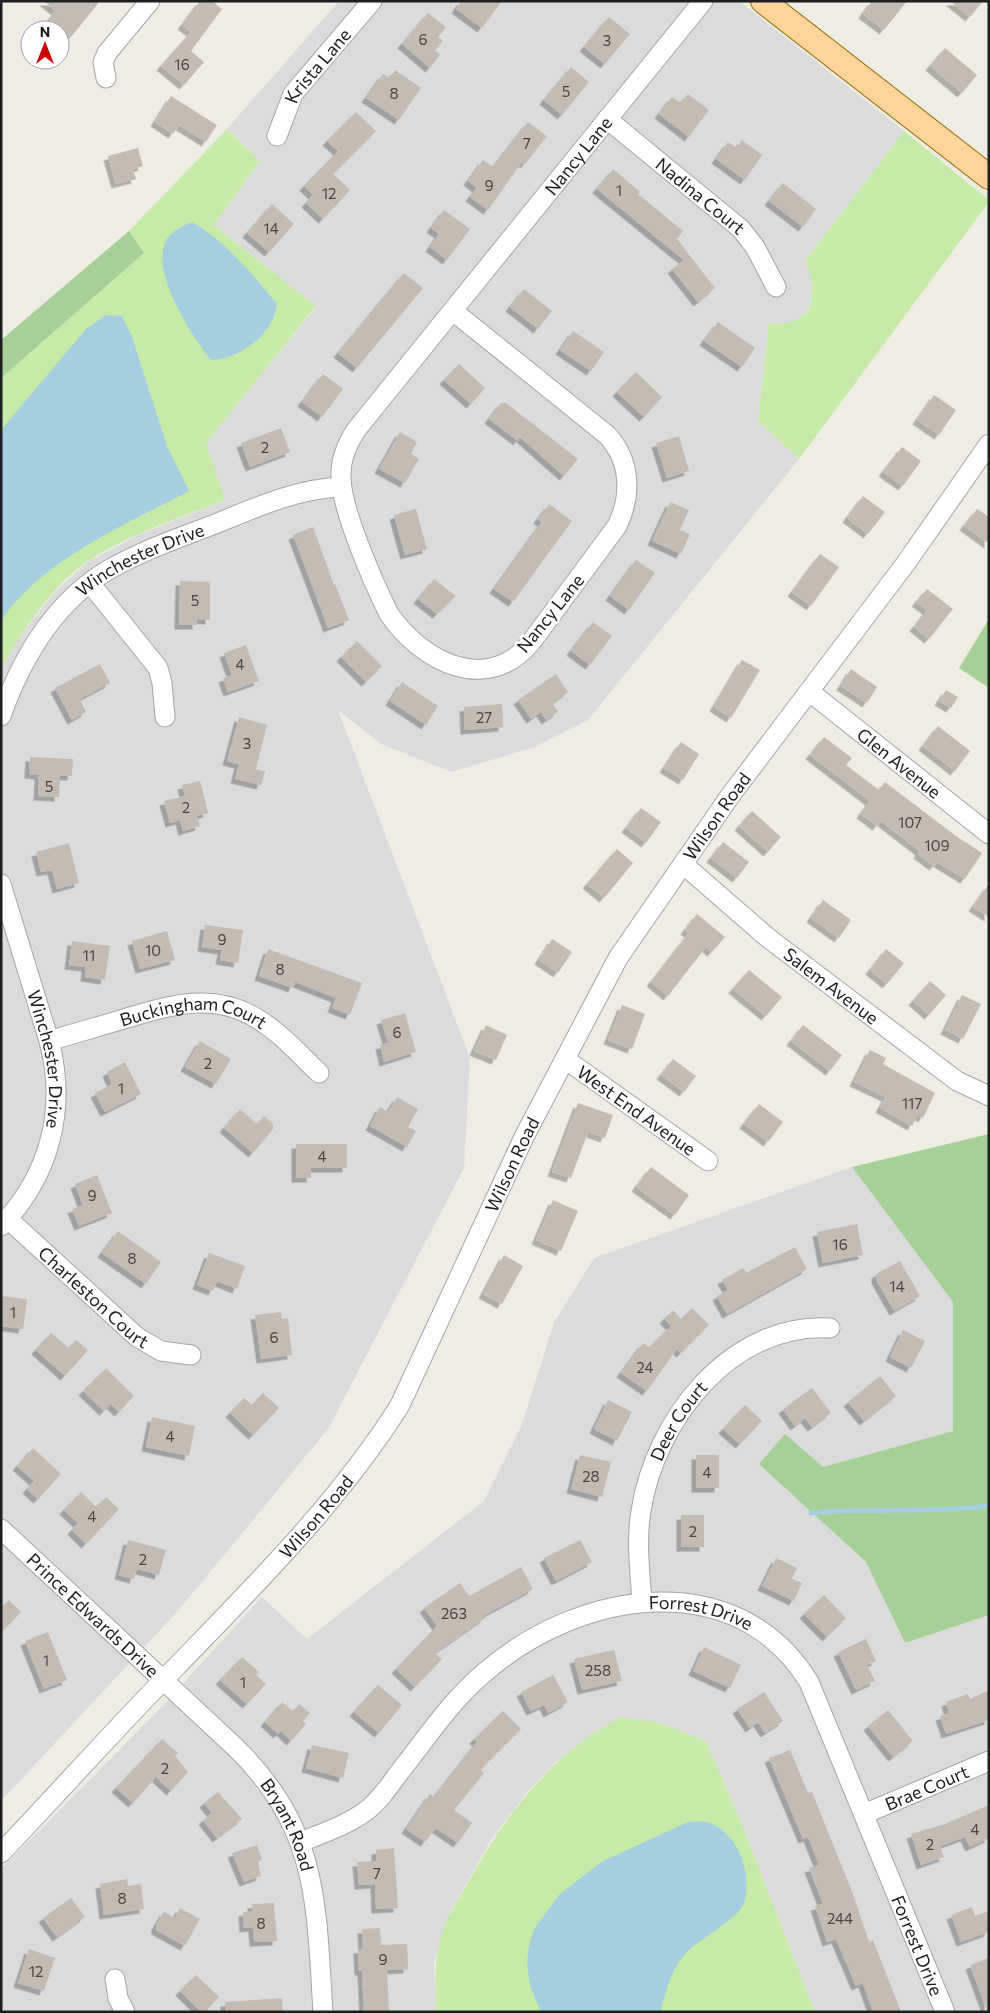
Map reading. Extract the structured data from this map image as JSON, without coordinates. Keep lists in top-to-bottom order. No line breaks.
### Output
{"streets":{"street":["Krista Lane","Nancy Lane","Nadina Court","Winchester Drive","Glen Avenue","Wilson Road","Salem Avenue","Buckingham Court","West End Avenue","Charleston Court","Deer Court","Prince Edwards Drive","Forrest Drive","Brae Court","Bryant Road"]},"crossings":[["Nancy Lane","Nadina Court"],["Nancy Lane","Winchester Drive"],["Winchester Drive","Buckingham Court"],["Winchester Drive","Charleston Court"],["Glen Avenue","Wilson Road"],["Wilson Road","Salem Avenue"],["Wilson Road","West End Avenue"],["Wilson Road","Prince Edwards Drive"],["Wilson Road","Bryant Road"],["Deer Court","Forrest Drive"],["Prince Edwards Drive","Bryant Road"],["Forrest Drive","Brae Court"],["Forrest Drive","Bryant Road"]],"house_numbers":["6","3","16","5","8","7","9","1","12","14","2","5","4","27","3","5","2","107","109","9","10","11","8","6","2","1","117","4","9","16","8","14","1","6","24","4","4","28","4","2","2","263","1","258","1","2","4","2","7","8","244","8","9","12"],"north":"top"}
